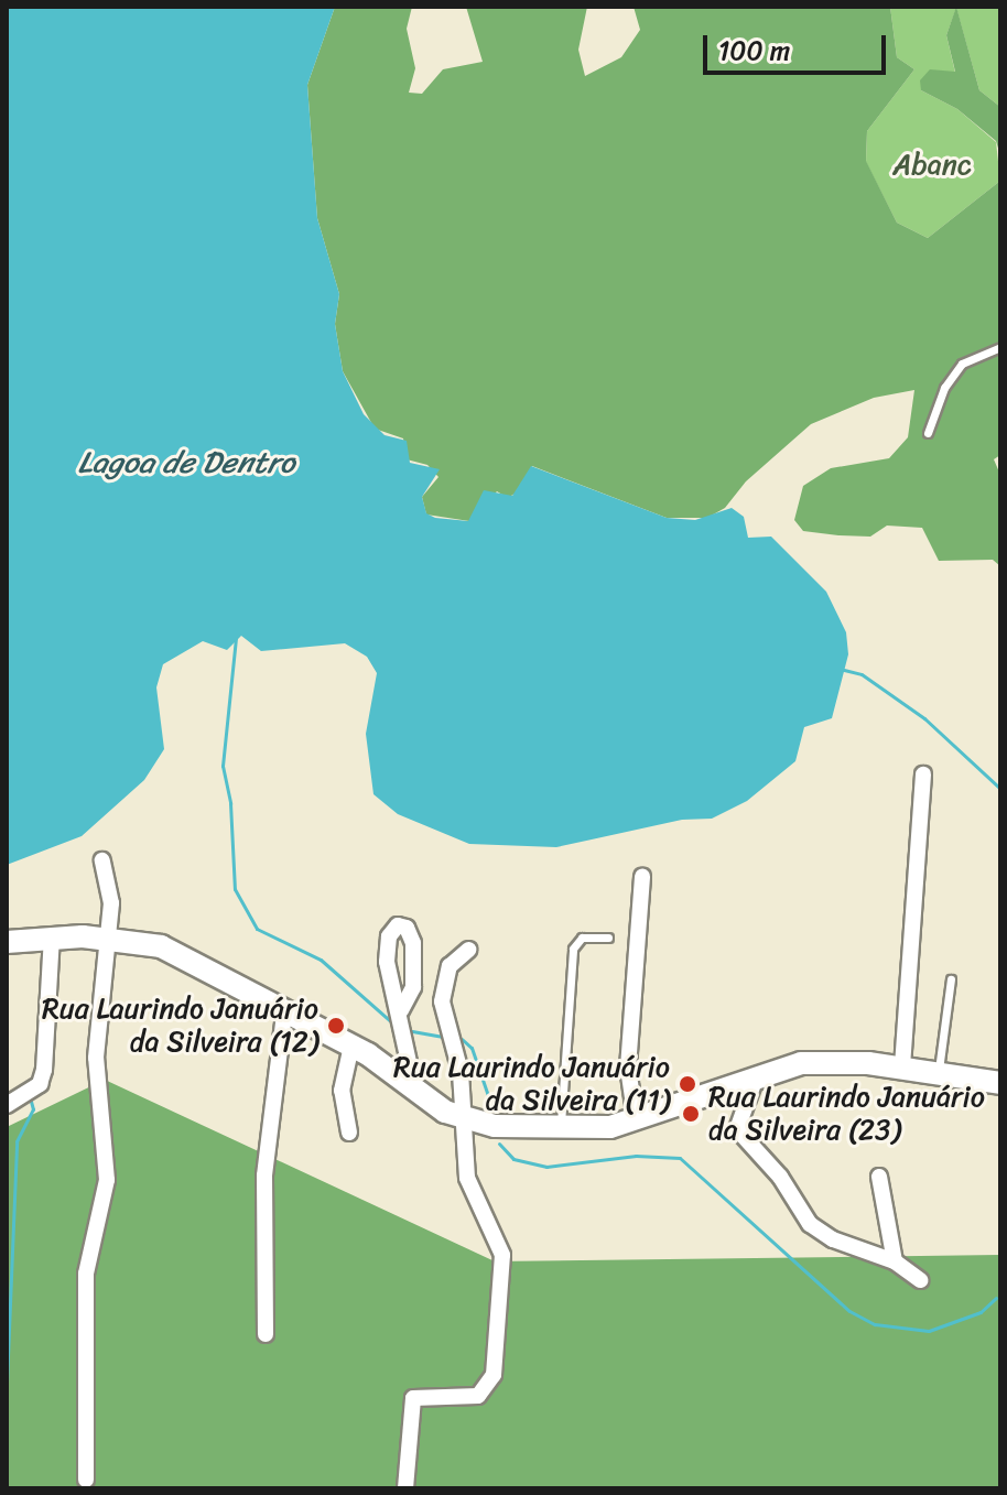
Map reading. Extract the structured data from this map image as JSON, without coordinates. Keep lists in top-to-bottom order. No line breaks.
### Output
{"water":["Lagoa de Dentro"],"parks":["Abanc"],"places":["Rua Laurindo Januário da Silveira (12)","Rua Laurindo Januário da Silveira (11)","Rua Laurindo Januário da Silveira (23)"],"scale_bar":"100 m"}
